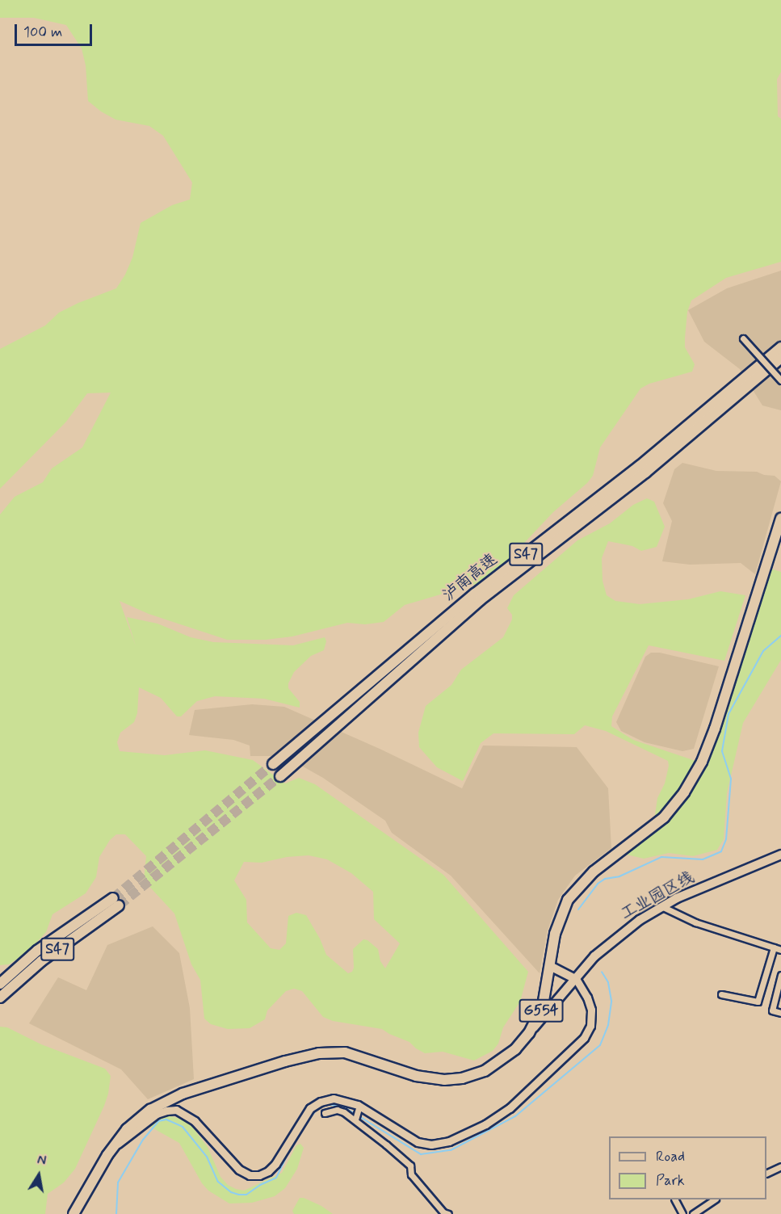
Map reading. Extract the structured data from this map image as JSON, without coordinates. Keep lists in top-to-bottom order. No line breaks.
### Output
{"streets":{"highway":["S47","泸南高速","G554"],"main road":["工业园区线"]},"crossings":[["工业园区线","G554"]],"legend":["Road","Park"],"scale_bar":"100 m","north":"top"}
